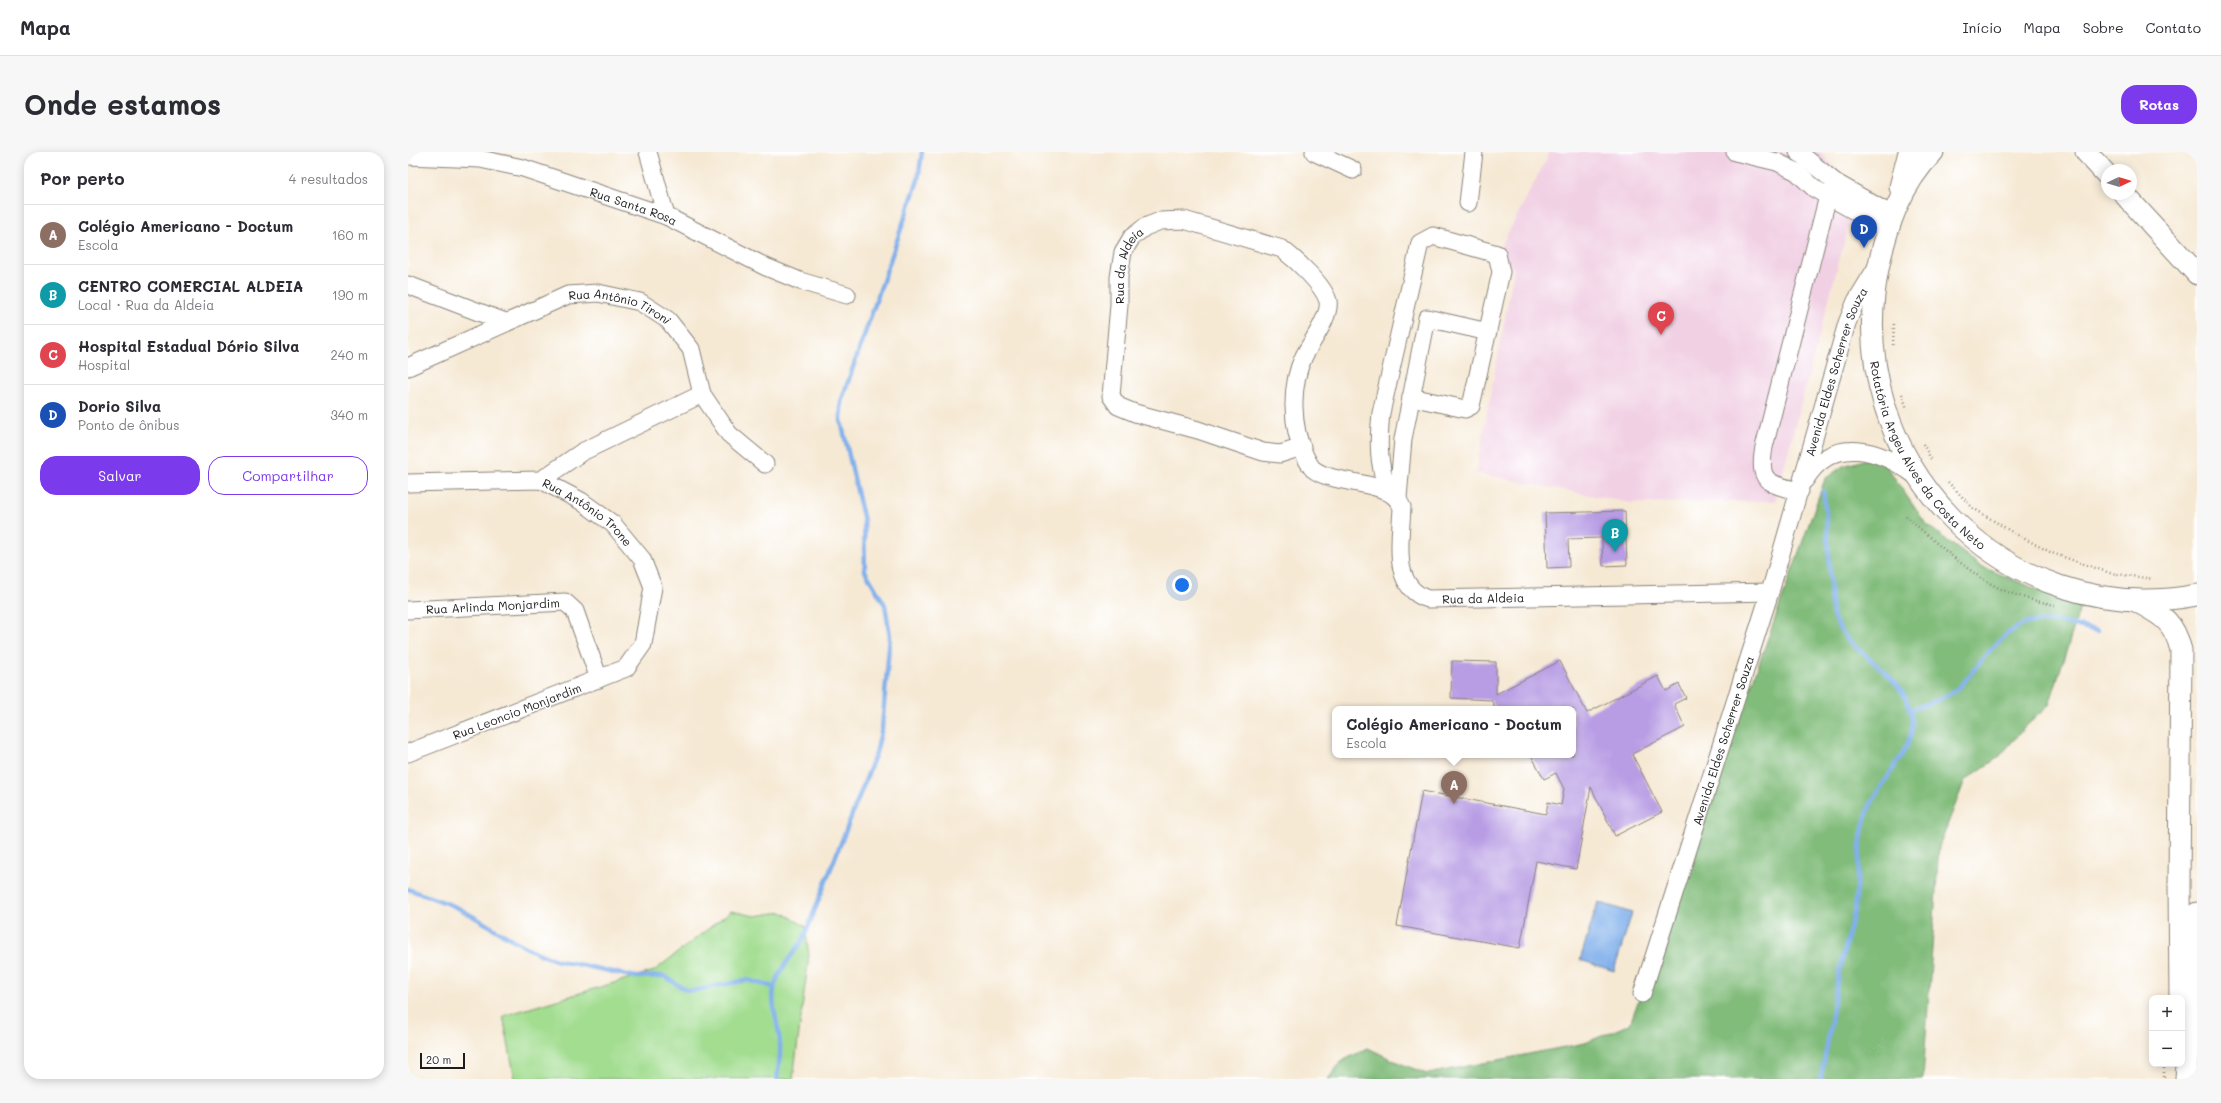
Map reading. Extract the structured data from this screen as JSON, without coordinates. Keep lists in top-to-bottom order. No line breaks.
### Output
{"streets":{"main road":["Rotatória Argeu Alves da Costa Neto"],"street":["Rua Santa Rosa","Rua da Aldeia","Rua Antônio Tironi","Avenida Eldes Scherrer Souza","Rua Antônio Trone","Rua Arlinda Monjardim","Rua Leoncio Monjardim"]},"crossings":[["Rua da Aldeia","Avenida Eldes Scherrer Souza"],["Avenida Eldes Scherrer Souza","Rotatória Argeu Alves da Costa Neto"],["Rua Antônio Trone","Rua Leoncio Monjardim"],["Rua Arlinda Monjardim","Rua Leoncio Monjardim"]],"scale_bar":"20 m","north":"right","page":{"header":"Mapa","nav":["Início","Mapa","Sobre","Contato"],"buttons":["Rotas",["Salvar","Compartilhar"]],"title":"Onde estamos","heading":["Por perto","4 resultados"],"list":[{"mark":"A","name":"Colégio Americano - Doctum","note":"Escola","value":"160 m"},{"mark":"B","name":"CENTRO COMERCIAL ALDEIA","note":"Local · Rua da Aldeia","value":"190 m"},{"mark":"C","name":"Hospital Estadual Dório Silva","note":"Hospital","value":"240 m"},{"mark":"D","name":"Dorio Silva","note":"Ponto de ônibus","value":"340 m"}],"pins":["D","C","B","A"],"popup":["Colégio Americano - Doctum","Escola"],"map_buttons":["+","−"],"scale":"20 m"}}
